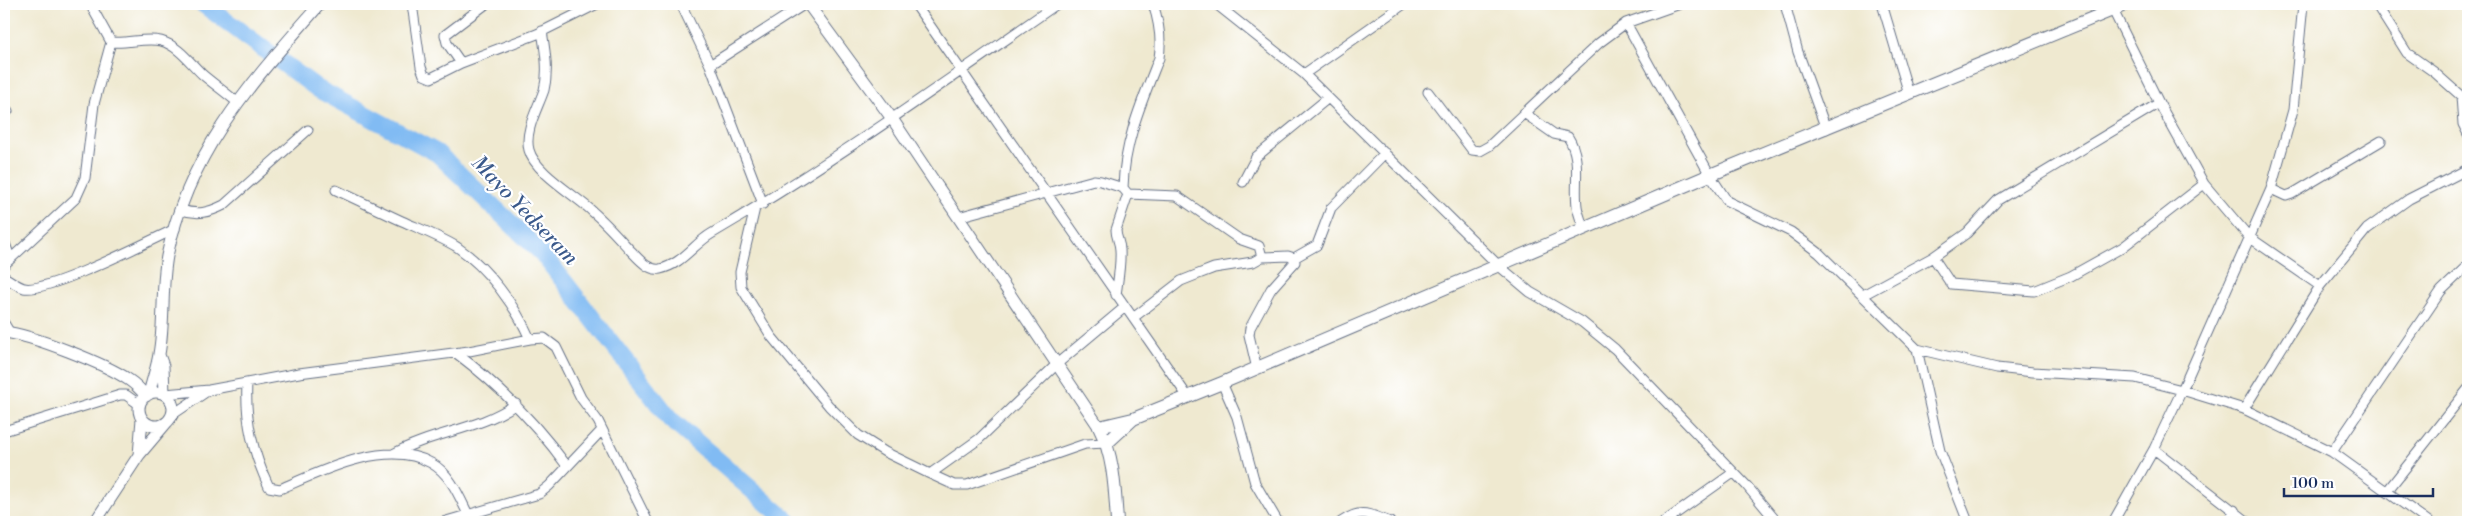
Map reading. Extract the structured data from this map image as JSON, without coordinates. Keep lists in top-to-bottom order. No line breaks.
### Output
{"water":["Mayo Yedseram"],"scale_bar":"100 m"}
